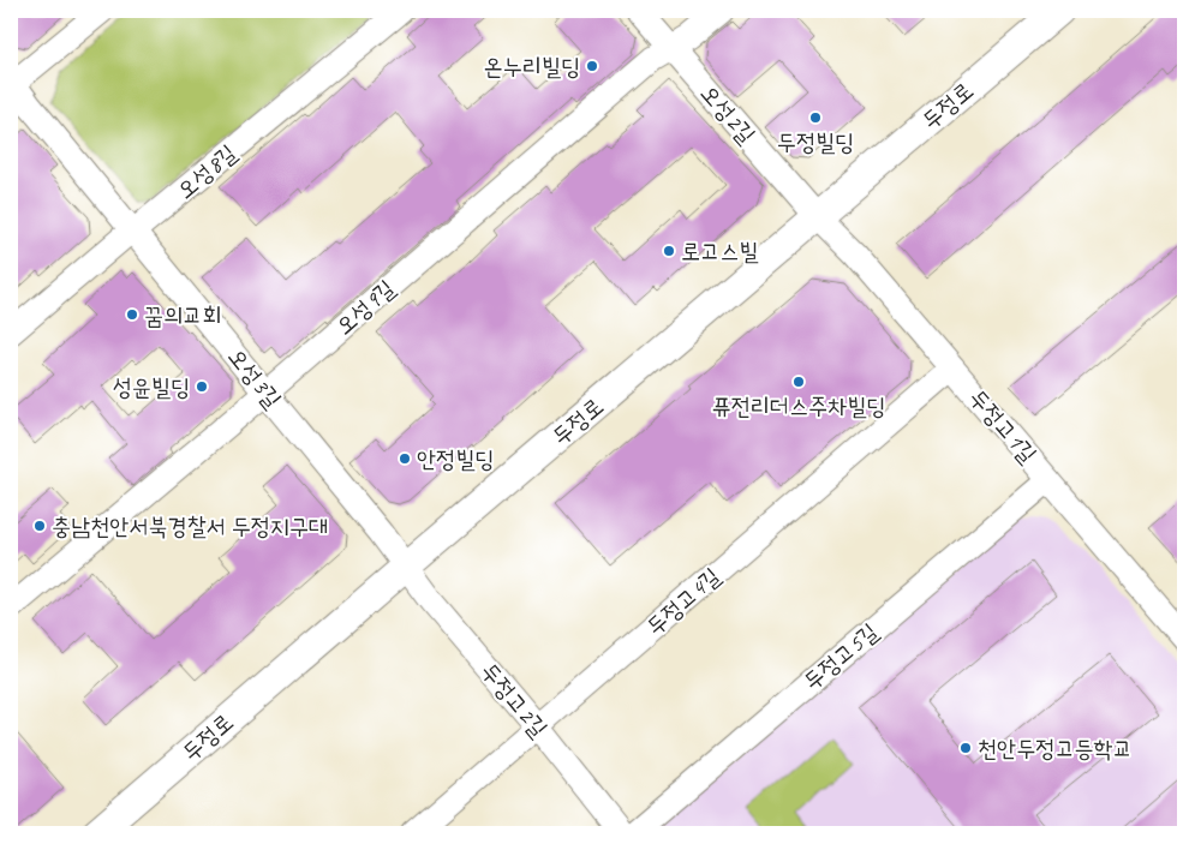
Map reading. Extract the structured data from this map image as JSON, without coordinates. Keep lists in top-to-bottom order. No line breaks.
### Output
{"streets":{"street":["두정로","오성2길","오성8길","오성9길","오성3길","두정고1길","두정고4길","두정고5길","두정고2길"]},"crossings":[["두정로","오성2길"],["두정로","오성3길"],["두정로","두정고1길"],["두정로","두정고2길"],["오성2길","오성9길"],["오성2길","두정고1길"],["오성8길","오성3길"],["오성9길","오성3길"],["오성3길","두정고2길"],["두정고1길","두정고4길"],["두정고1길","두정고5길"],["두정고4길","두정고2길"]],"places":["온누리빌딩","두정빌딩","로고스빌","꿈의교회","퓨전리더스주차빌딩","성윤빌딩","안정빌딩","충남천안서북경찰서 두정지구대","천안두정고등학교"]}
